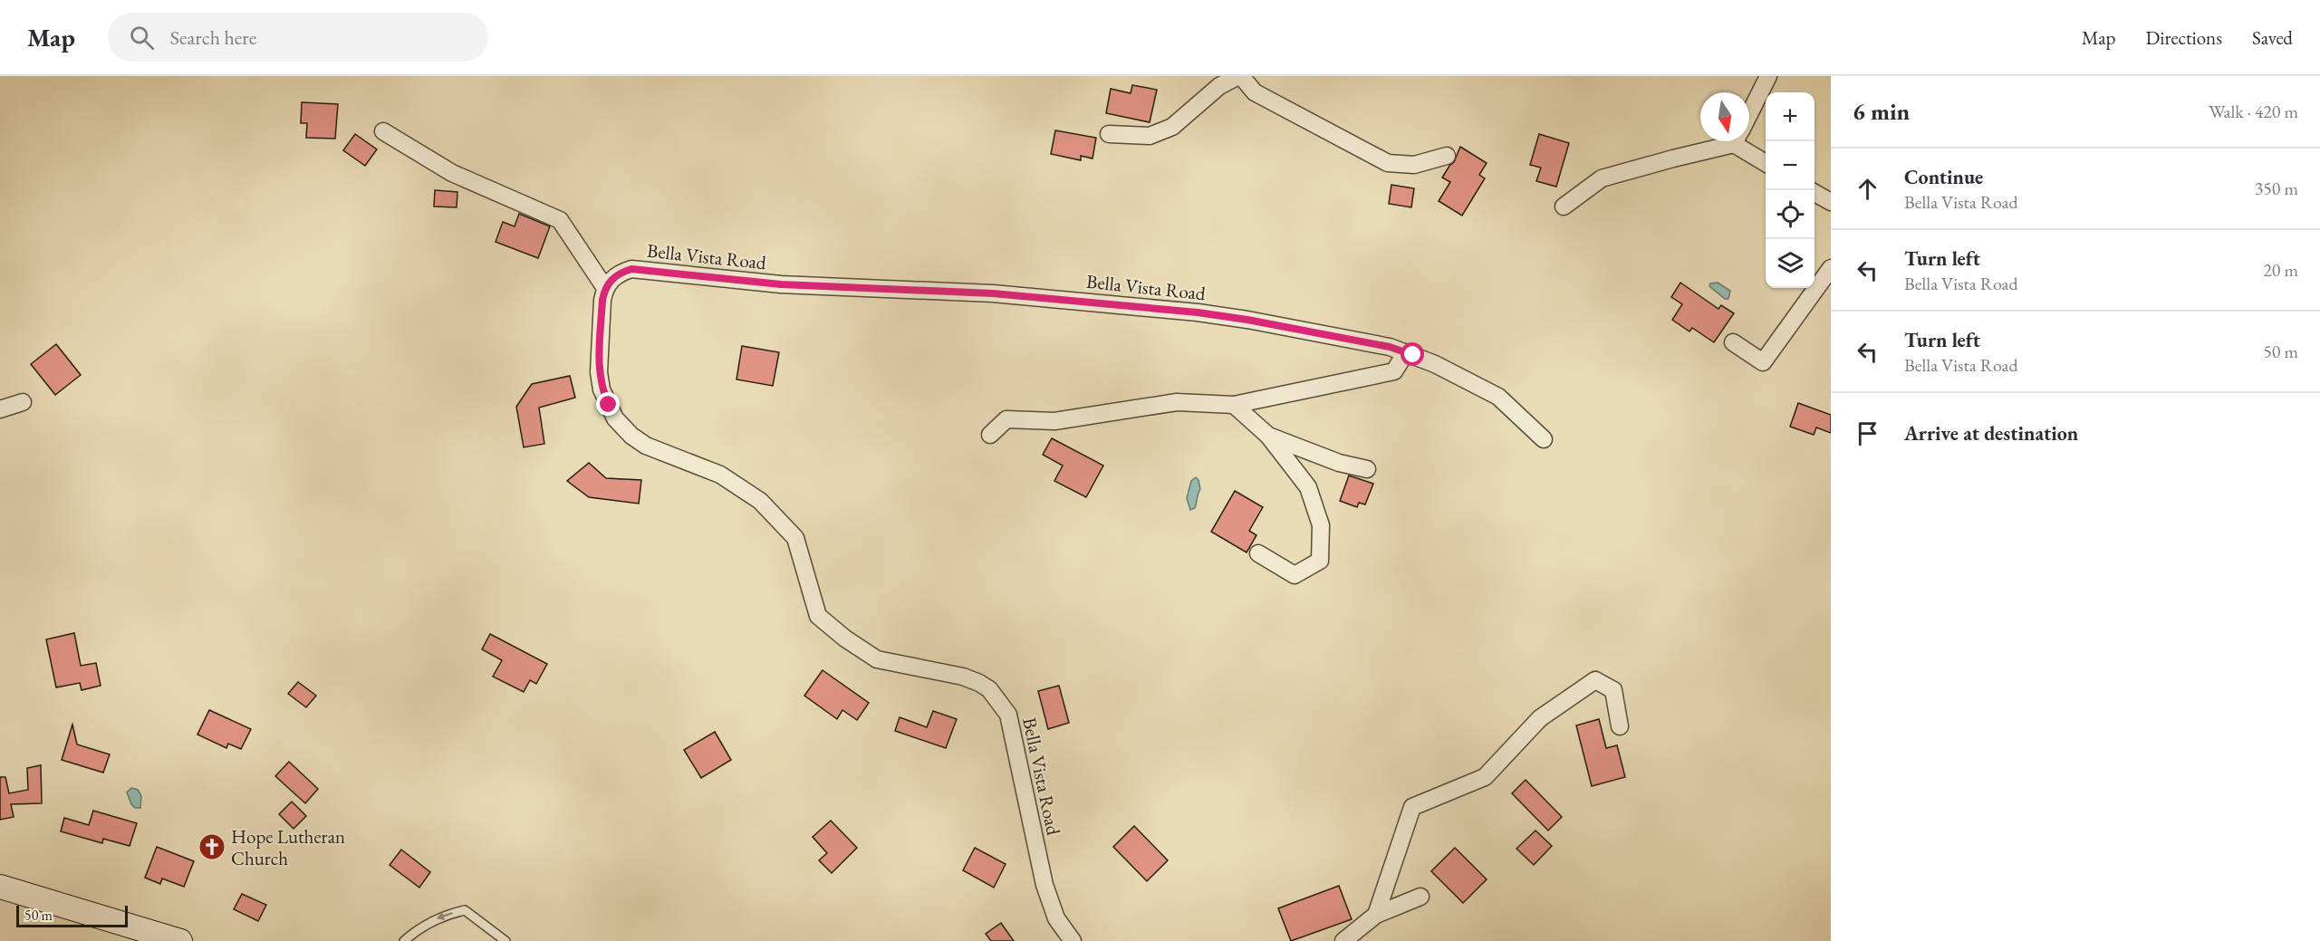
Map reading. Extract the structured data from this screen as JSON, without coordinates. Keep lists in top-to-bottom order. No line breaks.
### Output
{"streets":{"street":["Bella Vista Road"]},"places":{"church":["Hope Lutheran Church"]},"scale_bar":"50 m","north":"bottom","page":{"header":"Map","search":"Search here","nav":["Map","Directions","Saved"],"heading":["6 min","Walk · 420 m"],"map_buttons":["+","−"],"list":[["Continue","Bella Vista Road","350 m"],["Turn left","Bella Vista Road","20 m"],["Turn left","Bella Vista Road","50 m"],"Arrive at destination"],"scale":"50 m"}}
